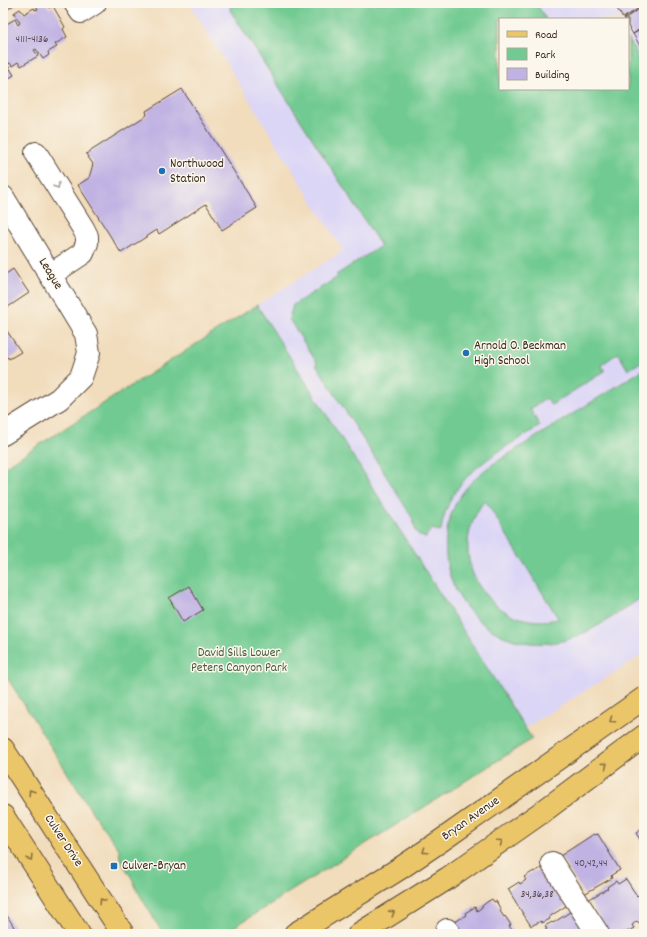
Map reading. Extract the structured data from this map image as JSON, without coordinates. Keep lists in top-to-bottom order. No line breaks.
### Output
{"streets":{"main road":["Bryan Avenue","Culver Drive"],"street":["League"]},"parks":["David Sills Lower Peters Canyon Park"],"places":{"other":["Northwood Station","Arnold O. Beckman High School"],"transit":["Culver-Bryan"]},"house_numbers":["4111-4136","40,42,44","34,36,38"],"legend":["Road","Park","Building"]}
